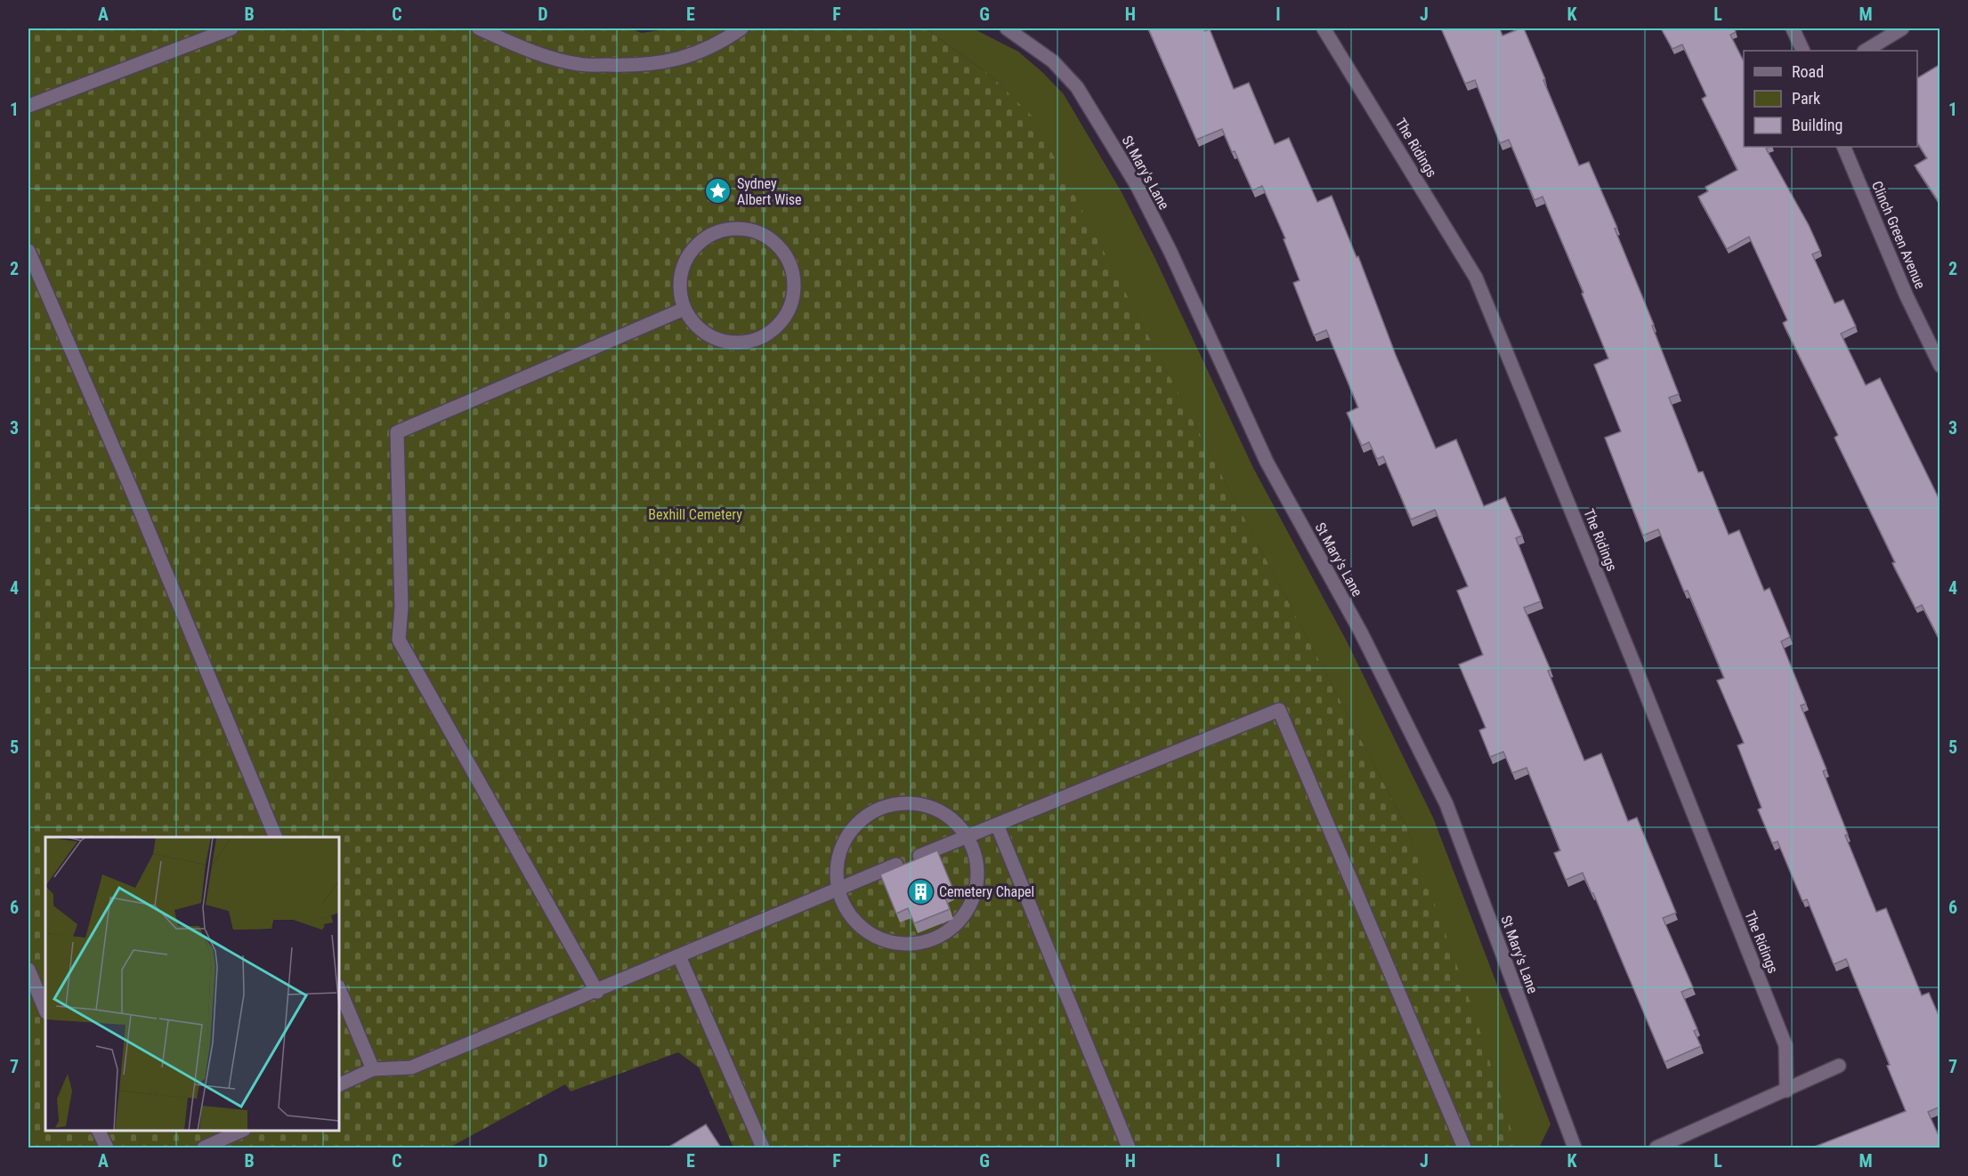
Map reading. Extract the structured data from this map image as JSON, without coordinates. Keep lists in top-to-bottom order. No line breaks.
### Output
{"streets":{"street":["The Ridings","St Mary's Lane","Clinch Green Avenue"]},"parks":["Bexhill Cemetery"],"places":{"place":["Sydney Albert Wise"],"building":["Cemetery Chapel"]},"legend":["Road","Park","Building"],"grid":{"columns":["A","B","C","D","E","F","G","H","I","J","K","L","M"],"rows":["1","2","3","4","5","6","7"]}}
